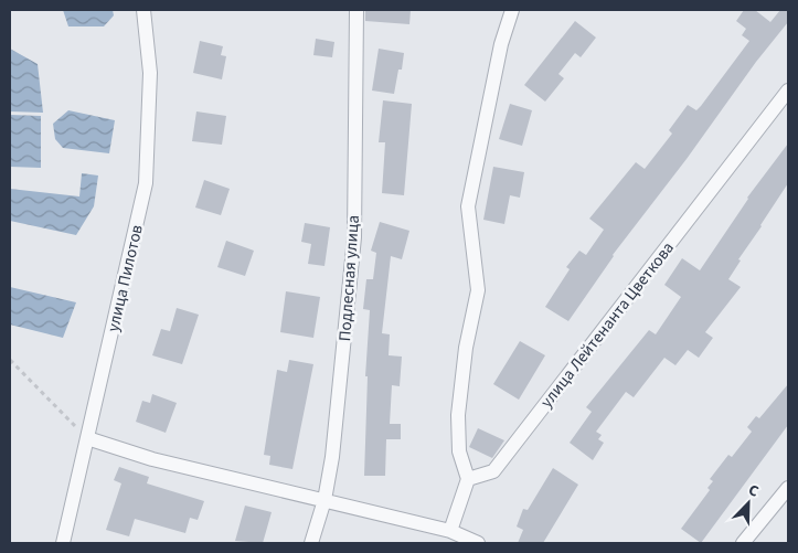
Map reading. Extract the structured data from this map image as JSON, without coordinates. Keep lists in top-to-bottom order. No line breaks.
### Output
{"streets":{"street":["улица Пилотов","Подлесная улица","улица Лейтенанта Цветкова"]},"north":"top right"}
